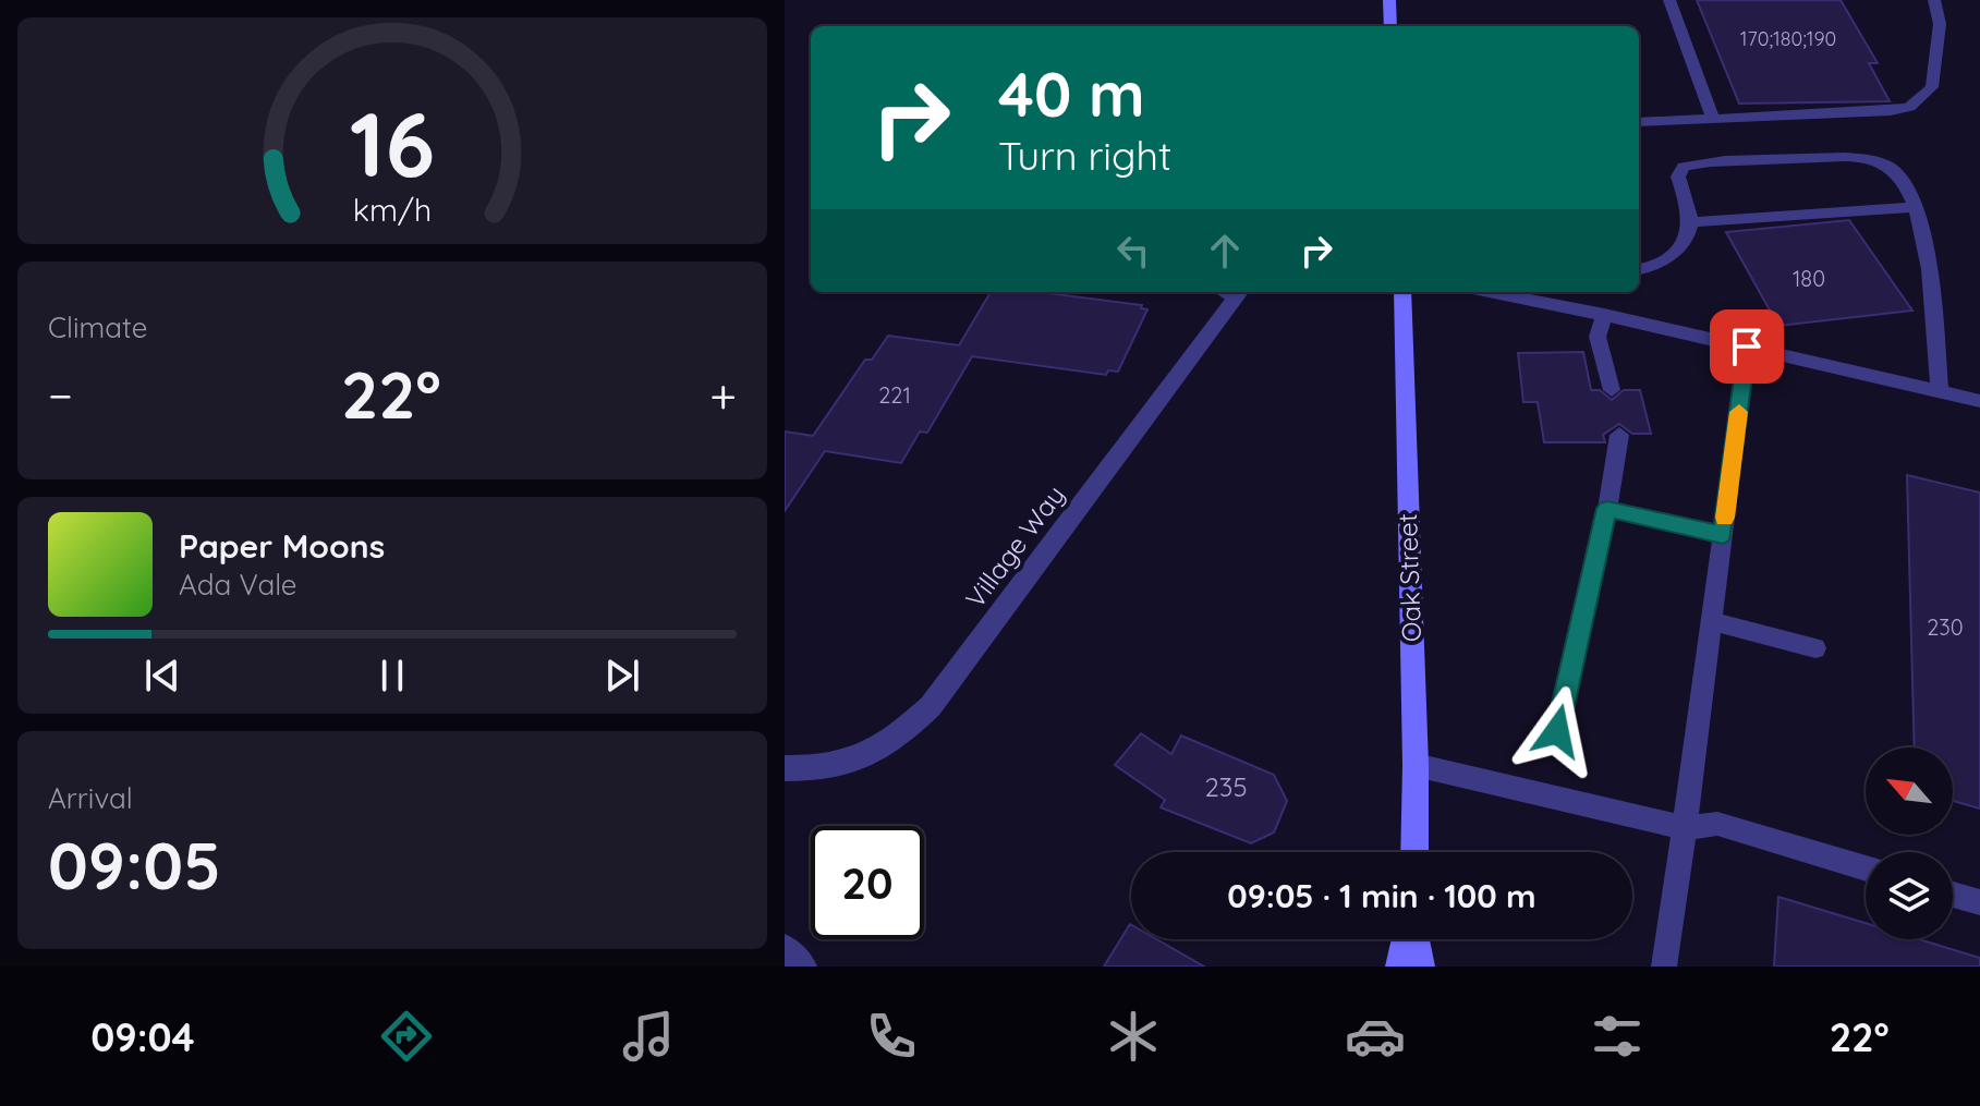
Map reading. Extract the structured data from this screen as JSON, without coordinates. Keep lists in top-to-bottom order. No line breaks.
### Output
{"streets":{"main road":["Oak Street"],"street":["Village Way"]},"house_numbers":["170;180;190","180","221","230","235"],"north":"top left","page":{"turn":["40 m","Turn right"],"tile":["Climate",["Arrival","09:05"]],"heat":["−","22°","+"],"song":["Paper Moons","Ada Vale"],"limit":"20","trip":"09:05 · 1 min · 100 m","tabs":["09:04","22°"],"gauge":["16","km/h"]}}
